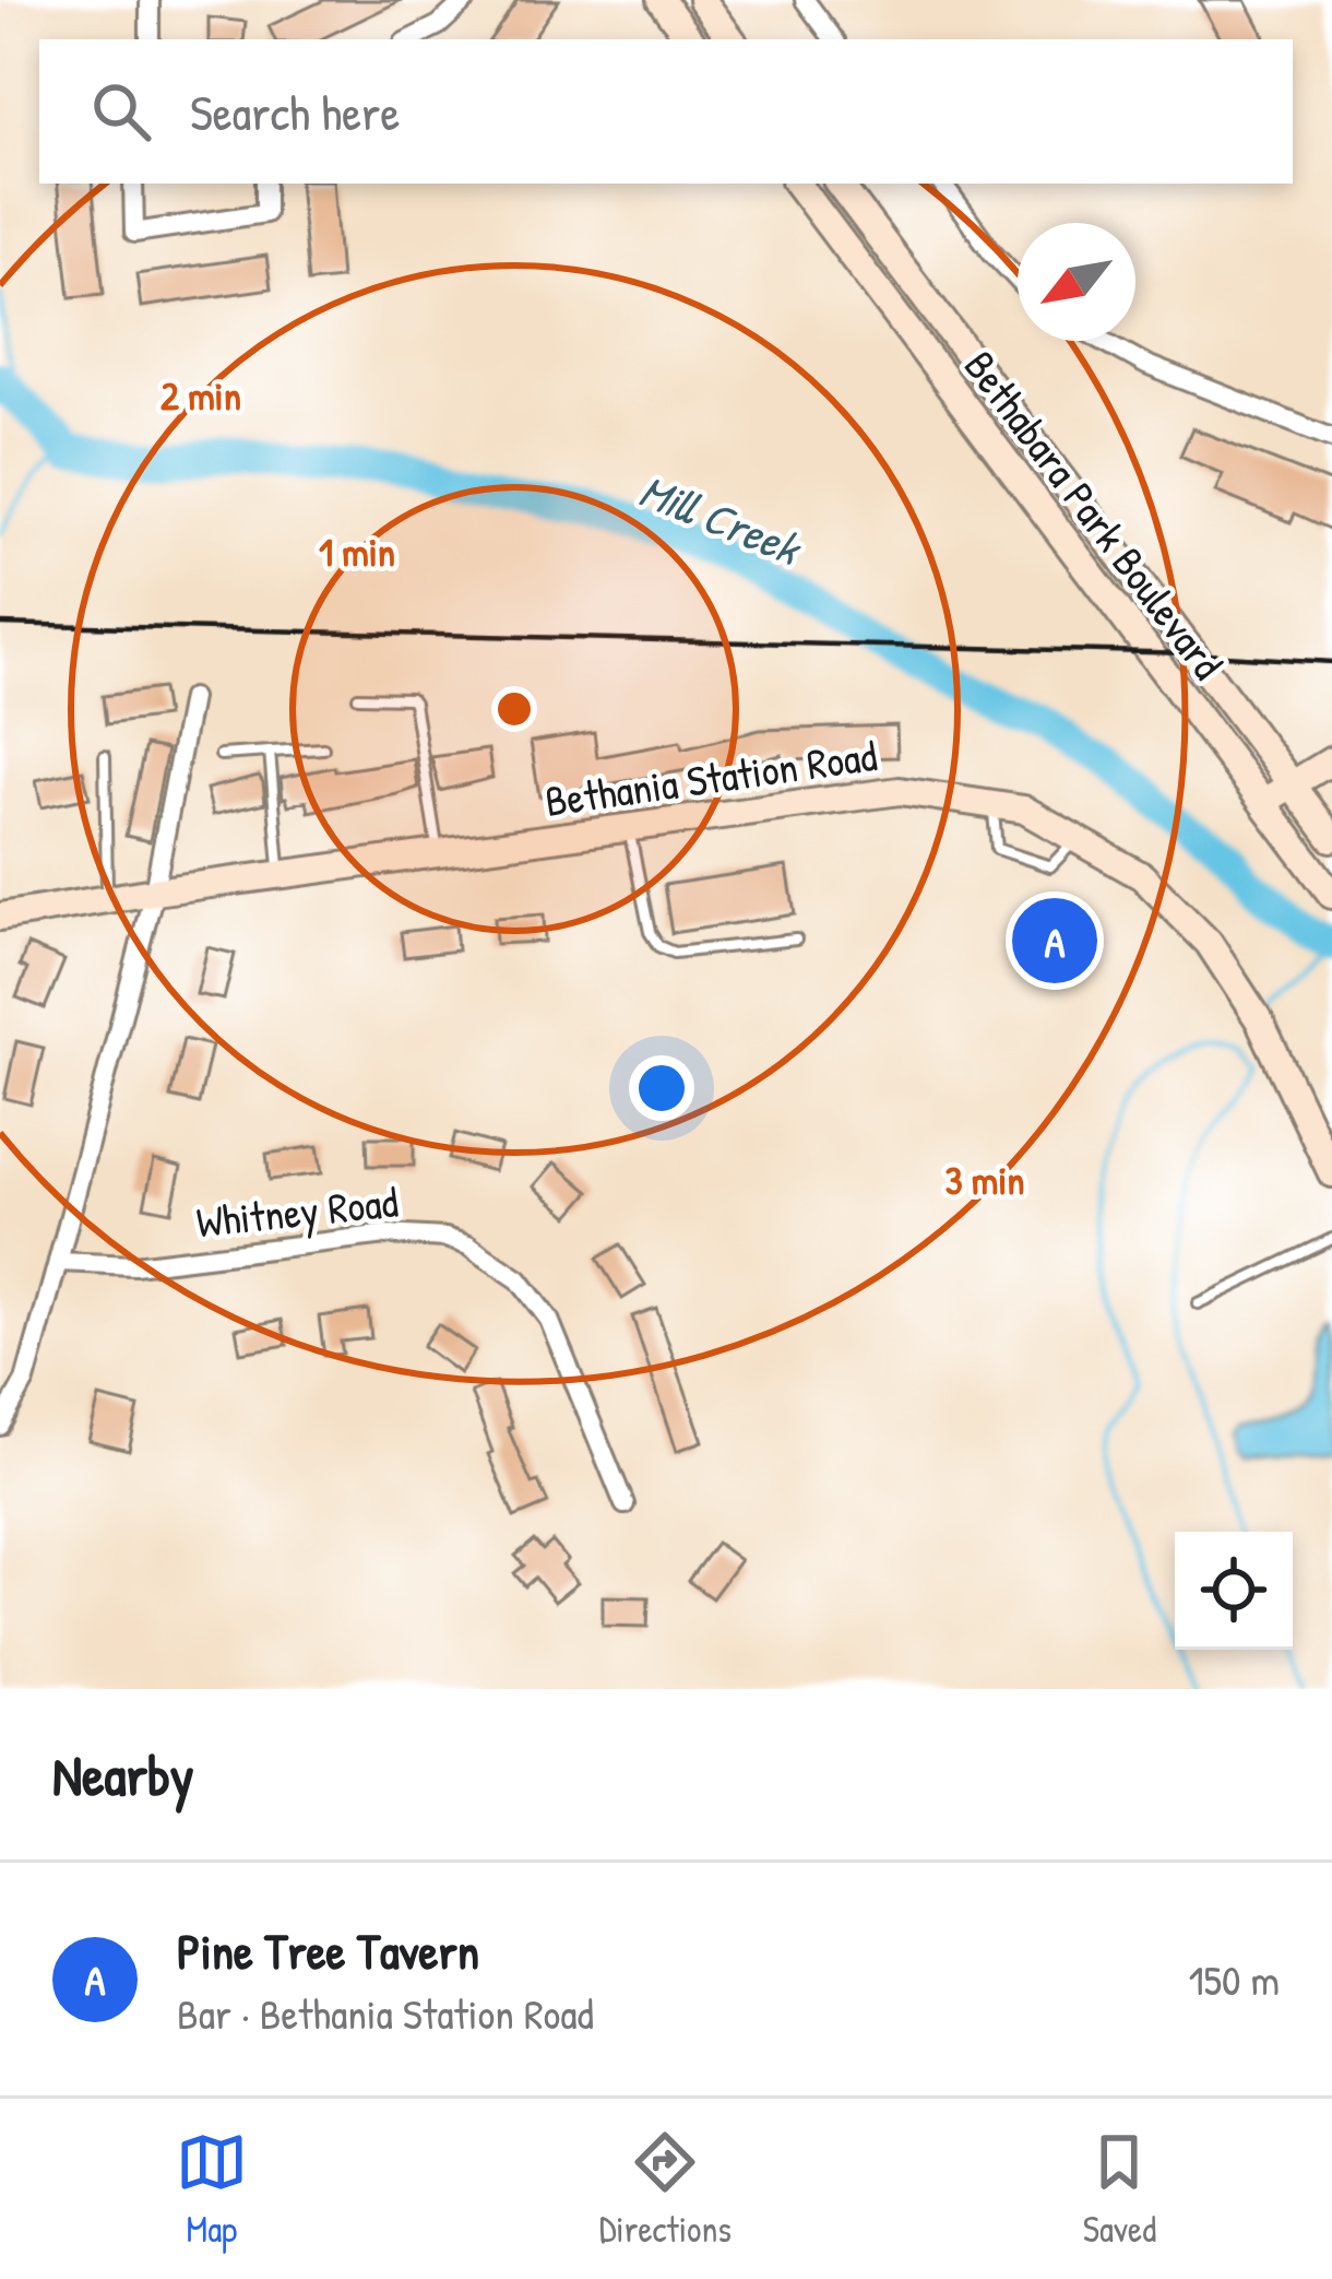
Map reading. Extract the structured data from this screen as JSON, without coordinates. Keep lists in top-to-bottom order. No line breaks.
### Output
{"streets":{"street":["Bethabara Park Boulevard","Bethania Station Road","Whitney Road"]},"water":["Mill Creek"],"north":"bottom left","page":{"search":"Search here","pins":"A","heading":"Nearby","list":[{"mark":"A","name":"Pine Tree Tavern","note":"Bar · Bethania Station Road","value":"150 m"}],"nav":["Map","Directions","Saved"]},"rings":["2 min","1 min","3 min"]}
